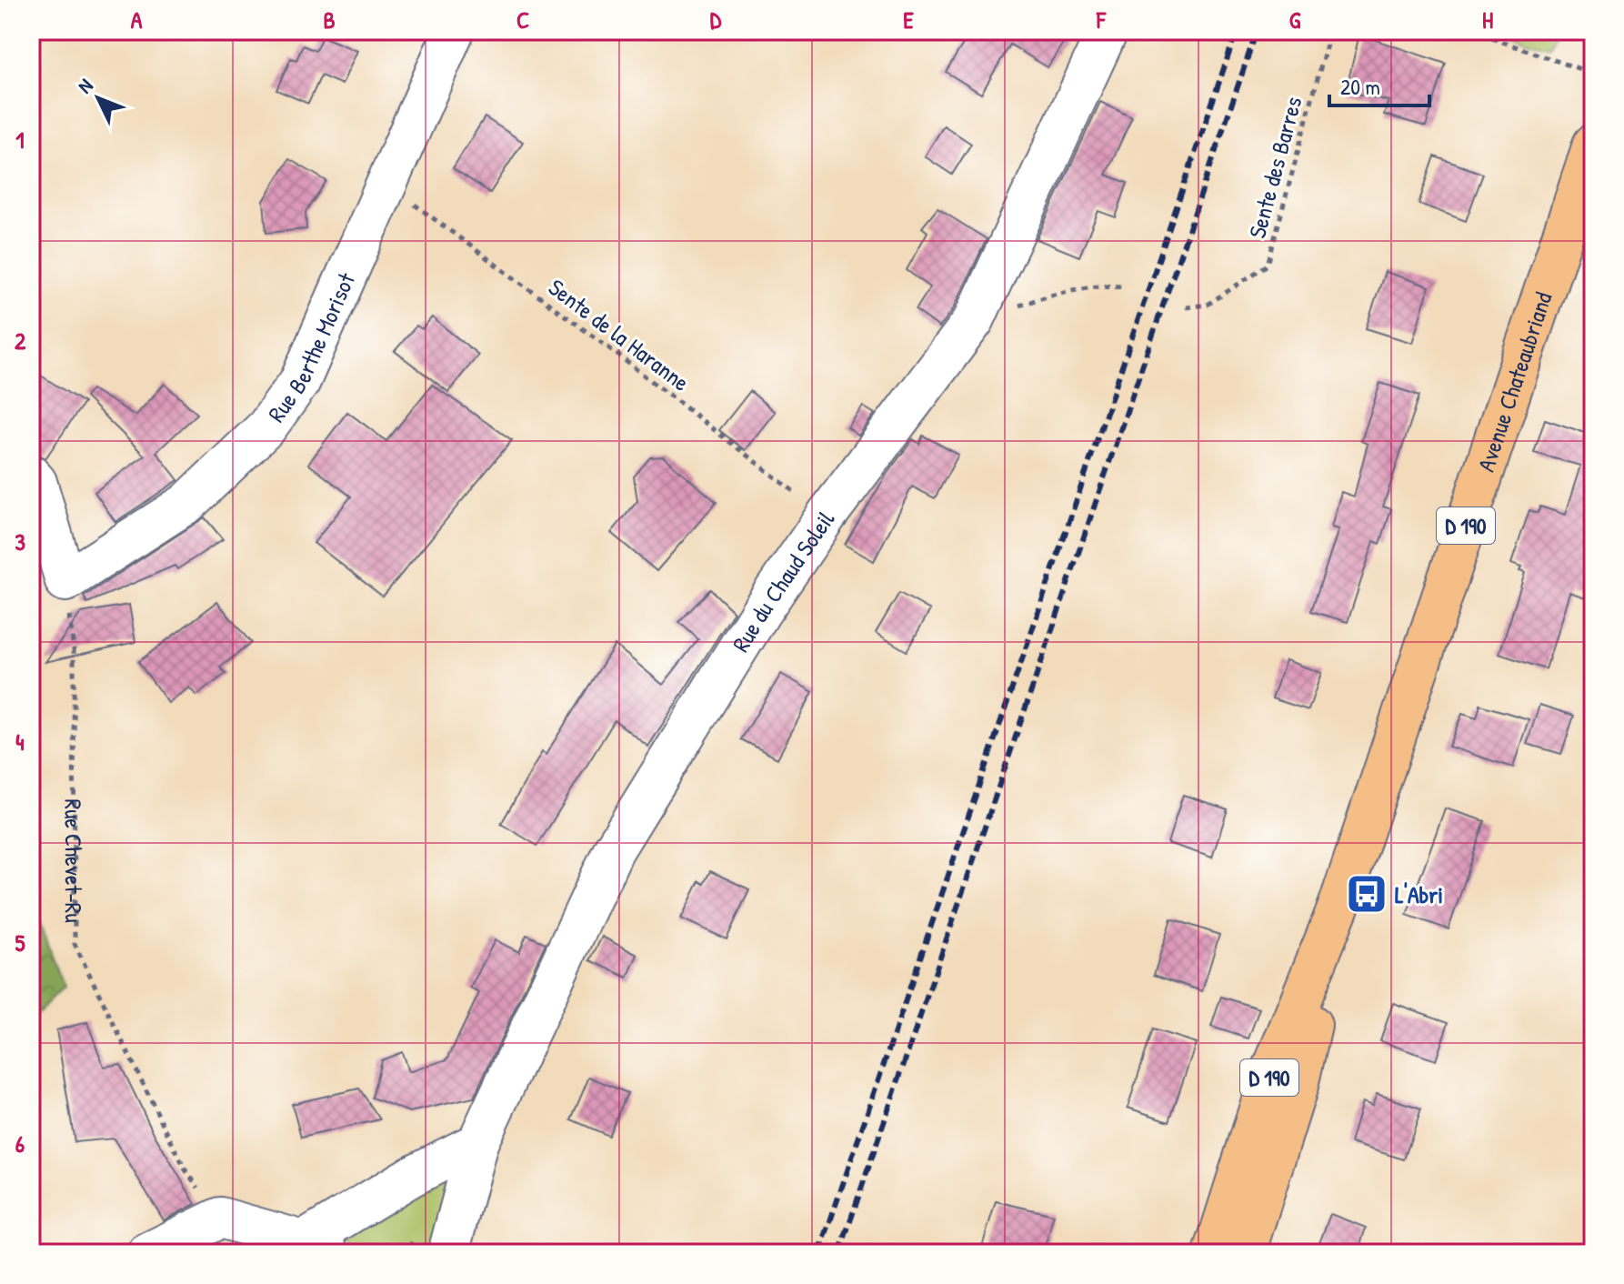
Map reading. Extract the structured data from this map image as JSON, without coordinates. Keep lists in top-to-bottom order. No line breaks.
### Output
{"streets":{"main road":["Avenue Chateaubriand","D 190"],"street":["Rue Berthe Morisot","Rue du Chaud Soleil"],"path":["Sente des Barres","Sente de la Haranne","Rue Chevet-Ru"]},"crossings":[["Sente de la Haranne","Rue Berthe Morisot"],["Sente de la Haranne","Rue du Chaud Soleil"],["Rue Berthe Morisot","Rue Chevet-Ru"]],"places":{"bus stop":["L'Abri"]},"scale_bar":"20 m","north":"top left","grid":{"columns":["A","B","C","D","E","F","G","H"],"rows":["1","2","3","4","5","6"]}}
